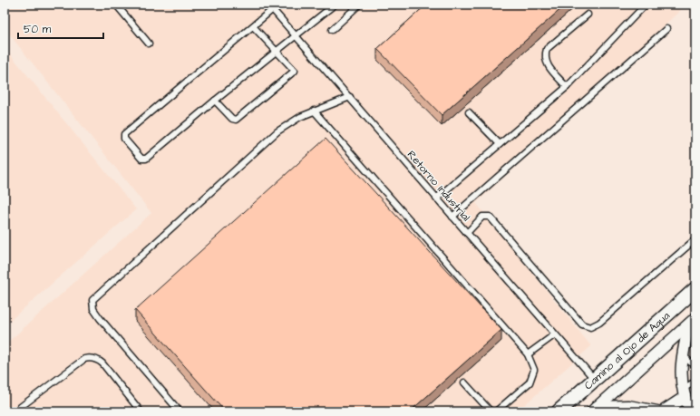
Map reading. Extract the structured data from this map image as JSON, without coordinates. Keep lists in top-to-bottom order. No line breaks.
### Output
{"streets":{"street":["Camino al Ojo de Agua"],"lane":["Retorno Industrial"]},"crossings":[["Retorno Industrial","Camino al Ojo de Agua"]],"scale_bar":"50 m"}
